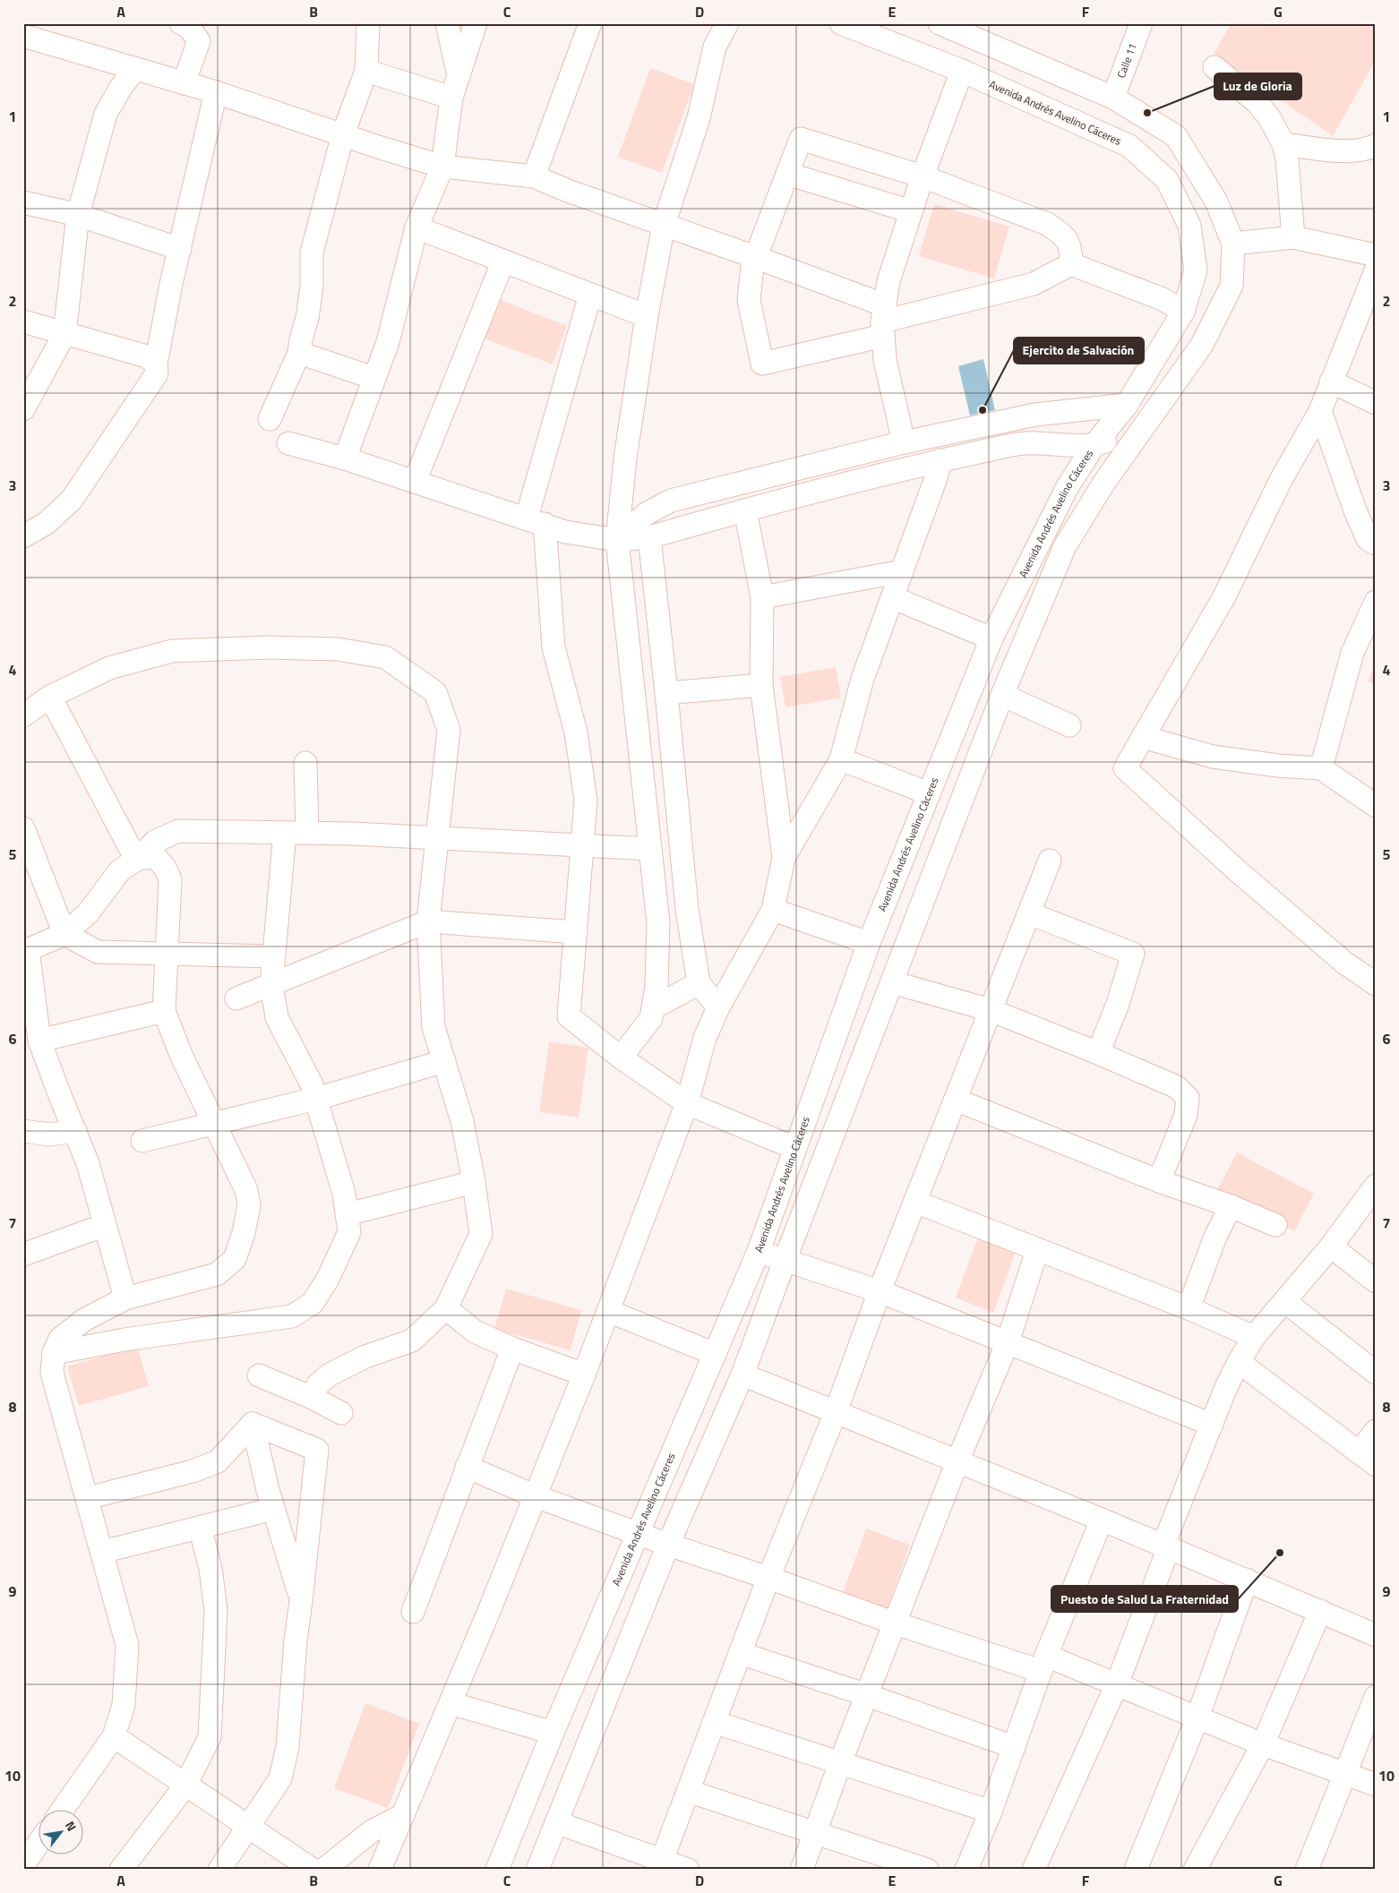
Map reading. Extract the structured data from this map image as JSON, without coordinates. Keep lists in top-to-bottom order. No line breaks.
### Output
{"streets":{"street":["Calle 11","Avenida Andrés Avelino Cáceres"]},"crossings":[["Calle 11","Avenida Andrés Avelino Cáceres"]],"places":["Luz de Gloria","Ejercito de Salvación","Puesto de Salud La Fraternidad"],"north":"top right","grid":{"columns":["A","B","C","D","E","F","G"],"rows":["1","2","3","4","5","6","7","8","9","10"]}}
